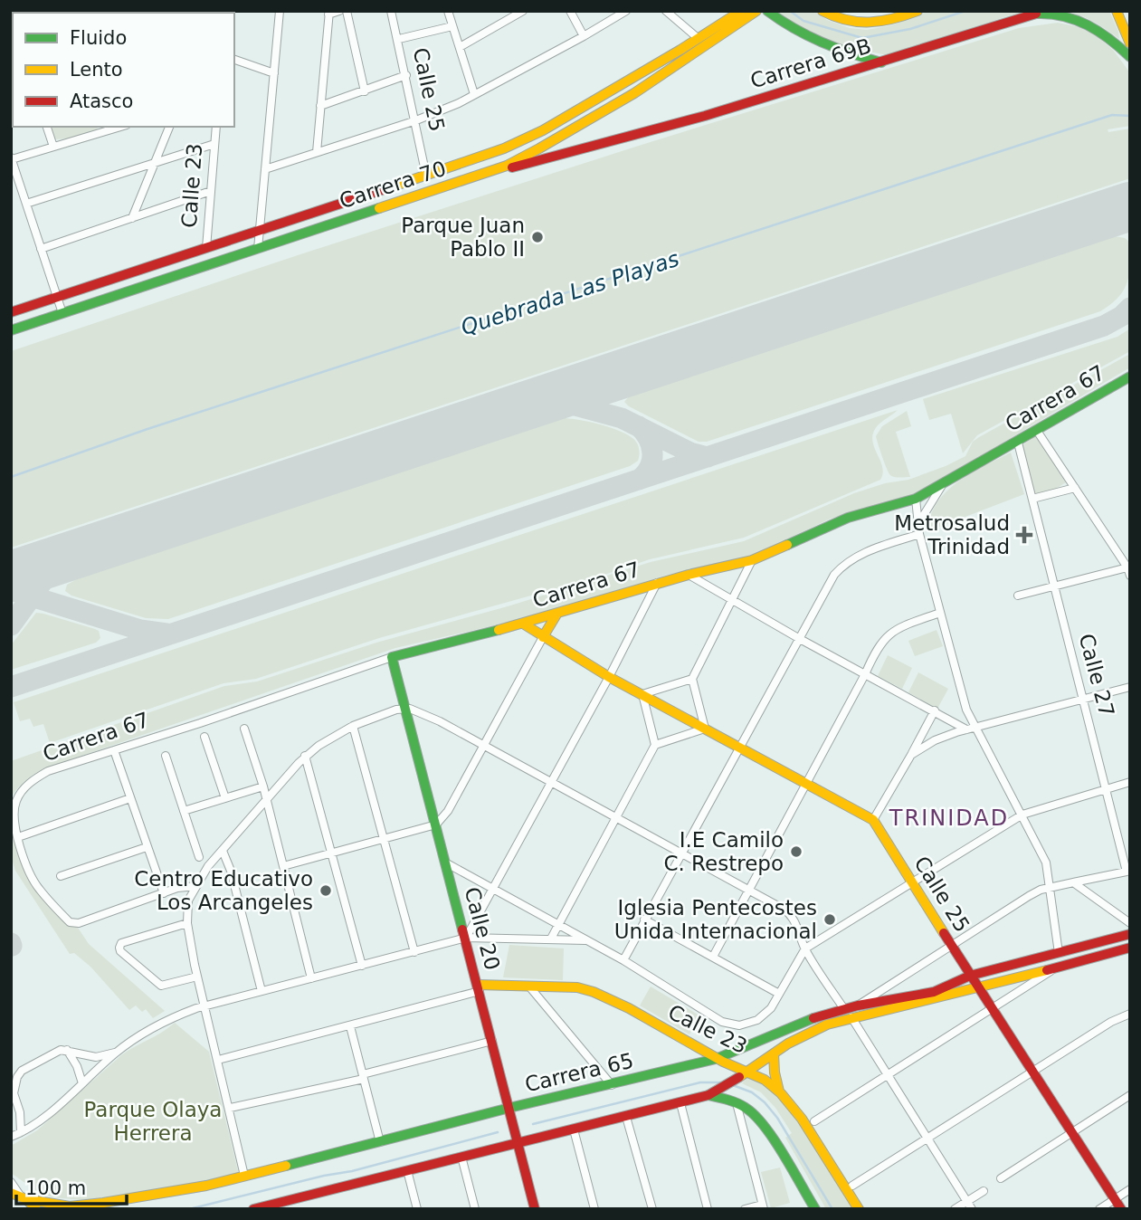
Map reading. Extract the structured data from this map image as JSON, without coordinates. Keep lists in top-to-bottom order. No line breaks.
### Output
{"streets":{"street":["Carrera 69B","Calle 25","Carrera 70","Calle 23","Carrera 67","Calle 27","Calle 20","Carrera 65"]},"crossings":[["Carrera 69B","Carrera 70"],["Calle 25","Carrera 70"],["Calle 25","Carrera 67"],["Calle 25","Carrera 65"],["Carrera 70","Calle 23"],["Calle 23","Calle 20"],["Calle 23","Carrera 65"],["Carrera 67","Calle 27"],["Carrera 67","Calle 20"],["Calle 20","Carrera 65"]],"districts":["TRINIDAD"],"water":["Quebrada Las Playas"],"parks":["Parque Olaya Herrera"],"places":{"other":["Parque Juan Pablo II","I.E Camilo C. Restrepo","Centro Educativo Los Arcangeles","Iglesia Pentecostes Unida Internacional"],"health":["Metrosalud Trinidad"]},"legend":["Fluido","Lento","Atasco"],"scale_bar":"100 m"}
